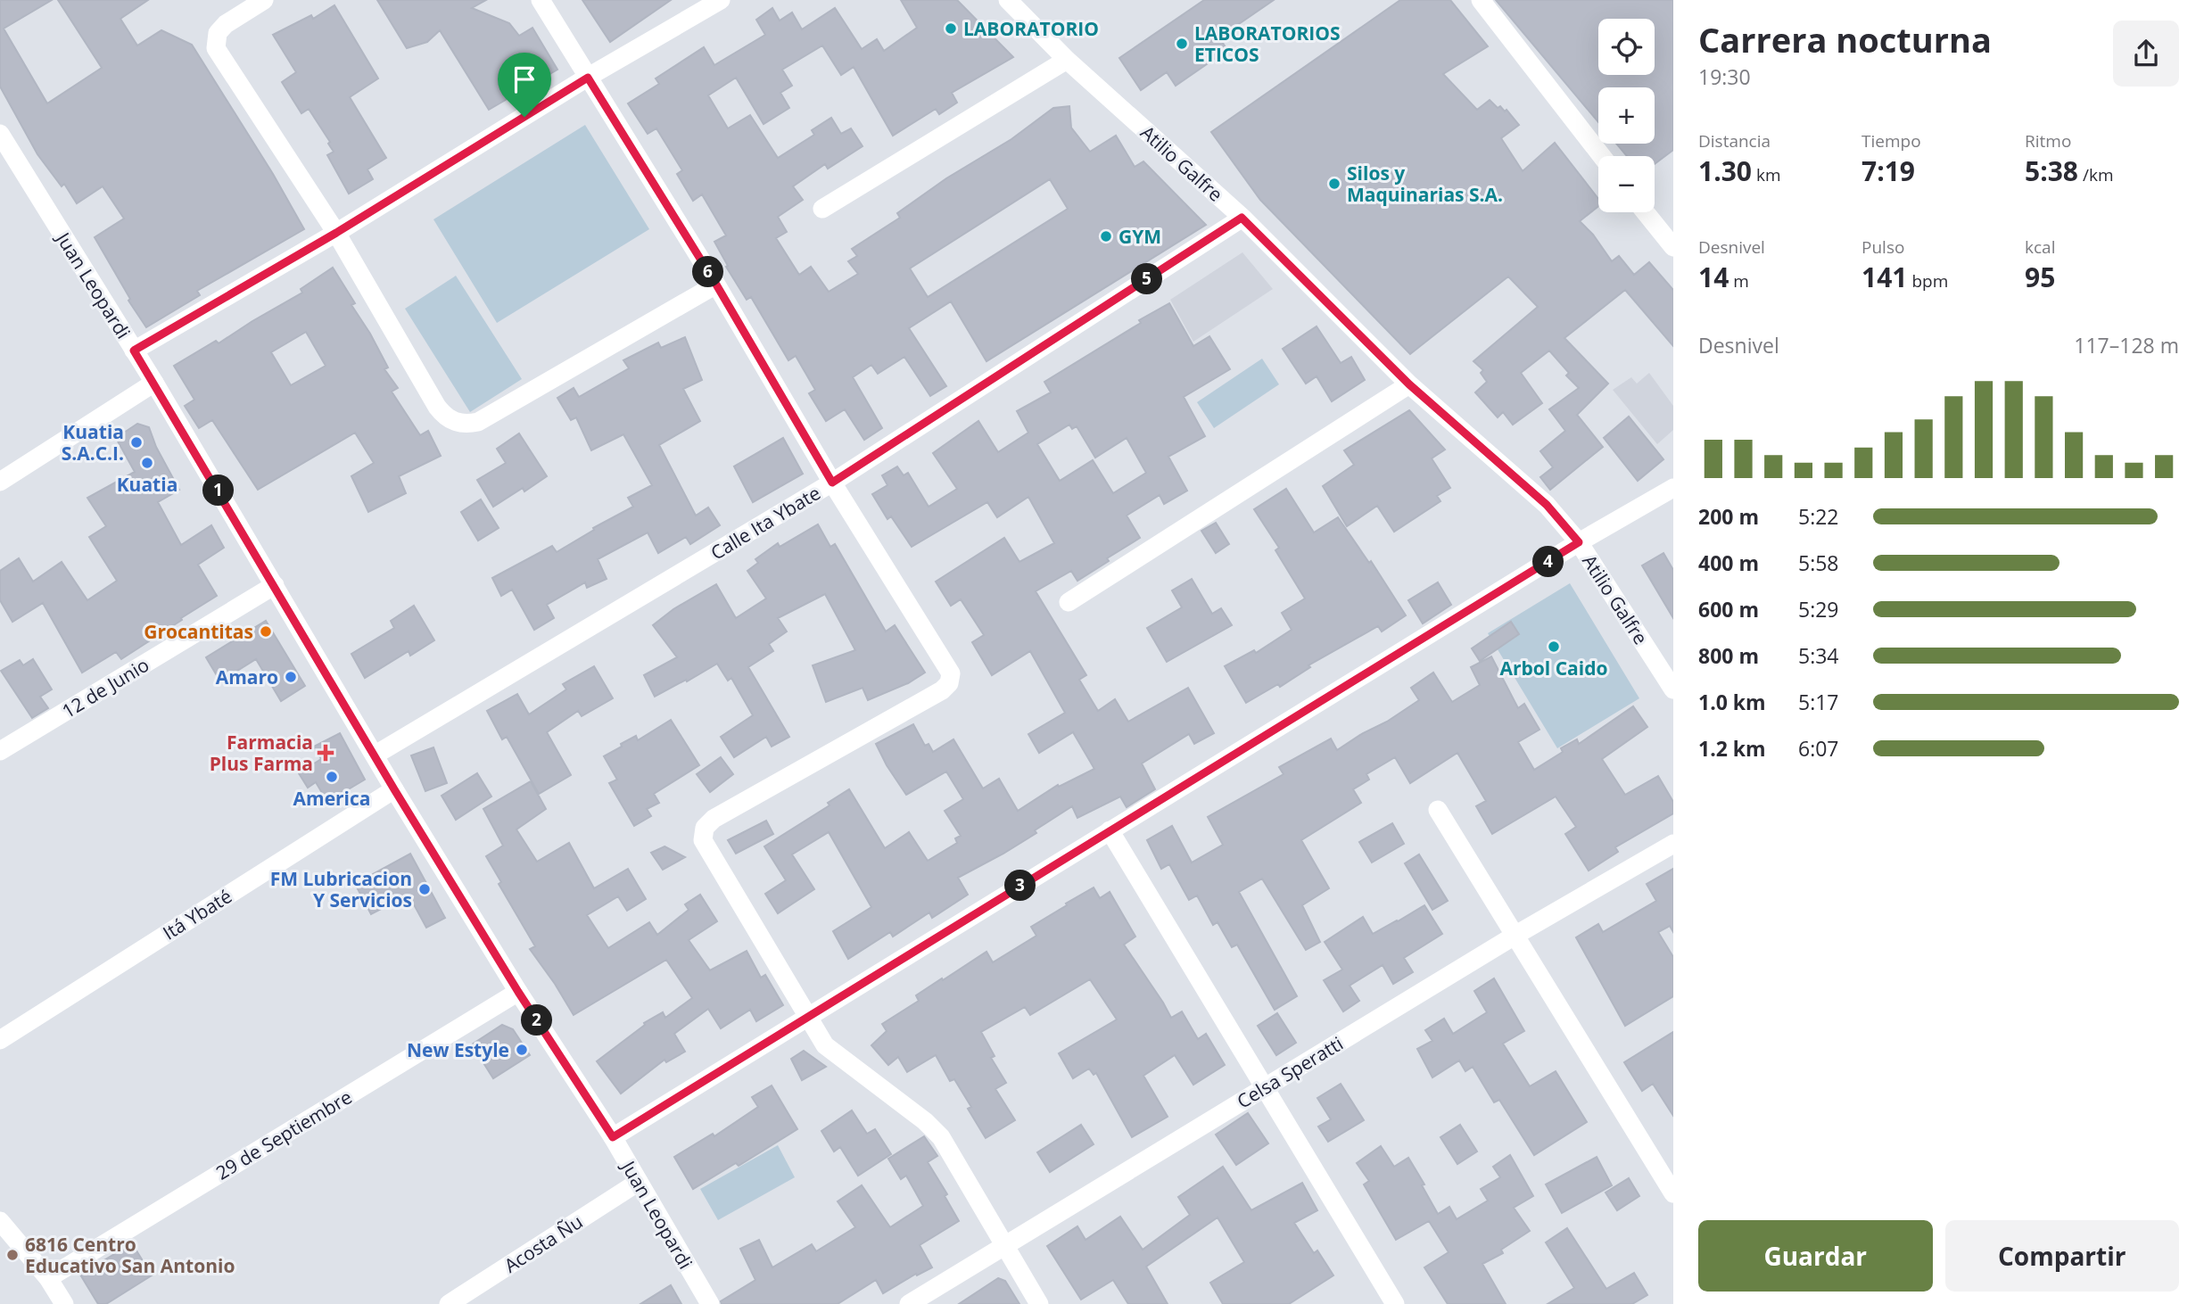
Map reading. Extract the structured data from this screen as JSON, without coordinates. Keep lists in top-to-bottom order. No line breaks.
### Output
{"streets":{"street":["Atilio Galfre","Juan Leopardi","Calle Ita Ybate","12 de Junio","Itá Ybaté","Celsa Speratti","29 de Septiembre","Acosta Ñu"]},"crossings":[["Atilio Galfre","Calle Ita Ybate"],["Juan Leopardi","Calle Ita Ybate"],["Juan Leopardi","12 de Junio"],["Juan Leopardi","Itá Ybaté"],["Juan Leopardi","29 de Septiembre"],["Juan Leopardi","Acosta Ñu"]],"places":{"other":["LABORATORIO","LABORATORIOS ETICOS","Silos y Maquinarias S.A.","GYM","Kuatia S.A.C.I.","Kuatia","Grocantitas","Arbol Caido","Amaro","America","FM Lubricacion Y Servicios","New Estyle","6816 Centro Educativo San Antonio"],"health":["Farmacia Plus Farma"]},"page":{"heading":["Carrera nocturna","19:30"],"map_buttons":["+","−"],"stats":[["Distancia","1.30 km"],["Tiempo","7:19"],["Ritmo","5:38 /km"],["Desnivel","14 m"],["Pulso","141 bpm"],["kcal","95"]],"pins":["6","5","1","4","3","2"],"chart":["Desnivel","117–128 m"],"list":[{"name":"200 m","note":"5:22"},{"name":"400 m","note":"5:58"},{"name":"600 m","note":"5:29"},{"name":"800 m","note":"5:34"},{"name":"1.0 km","note":"5:17"},{"name":"1.2 km","note":"6:07"}],"buttons":["Guardar","Compartir"]}}
